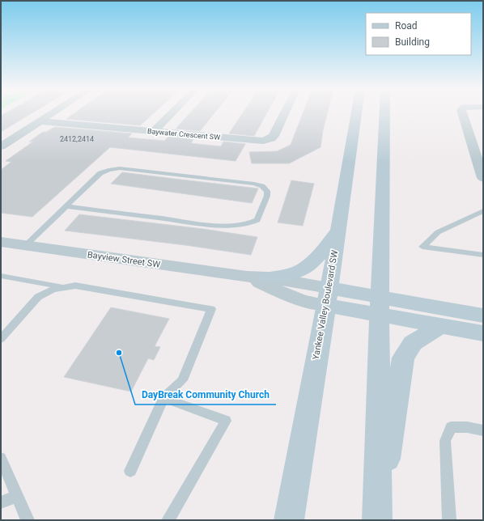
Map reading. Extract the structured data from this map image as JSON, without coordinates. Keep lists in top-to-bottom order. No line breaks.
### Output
{"streets":{"main road":["Bayview Street SW","Yankee Valley Boulevard SW"],"street":["Baywater Crescent SW"]},"crossings":[["Bayview Street SW","Yankee Valley Boulevard SW"]],"places":["DayBreak Community Church"],"house_numbers":["2412,2414"],"legend":["Road","Building"]}
